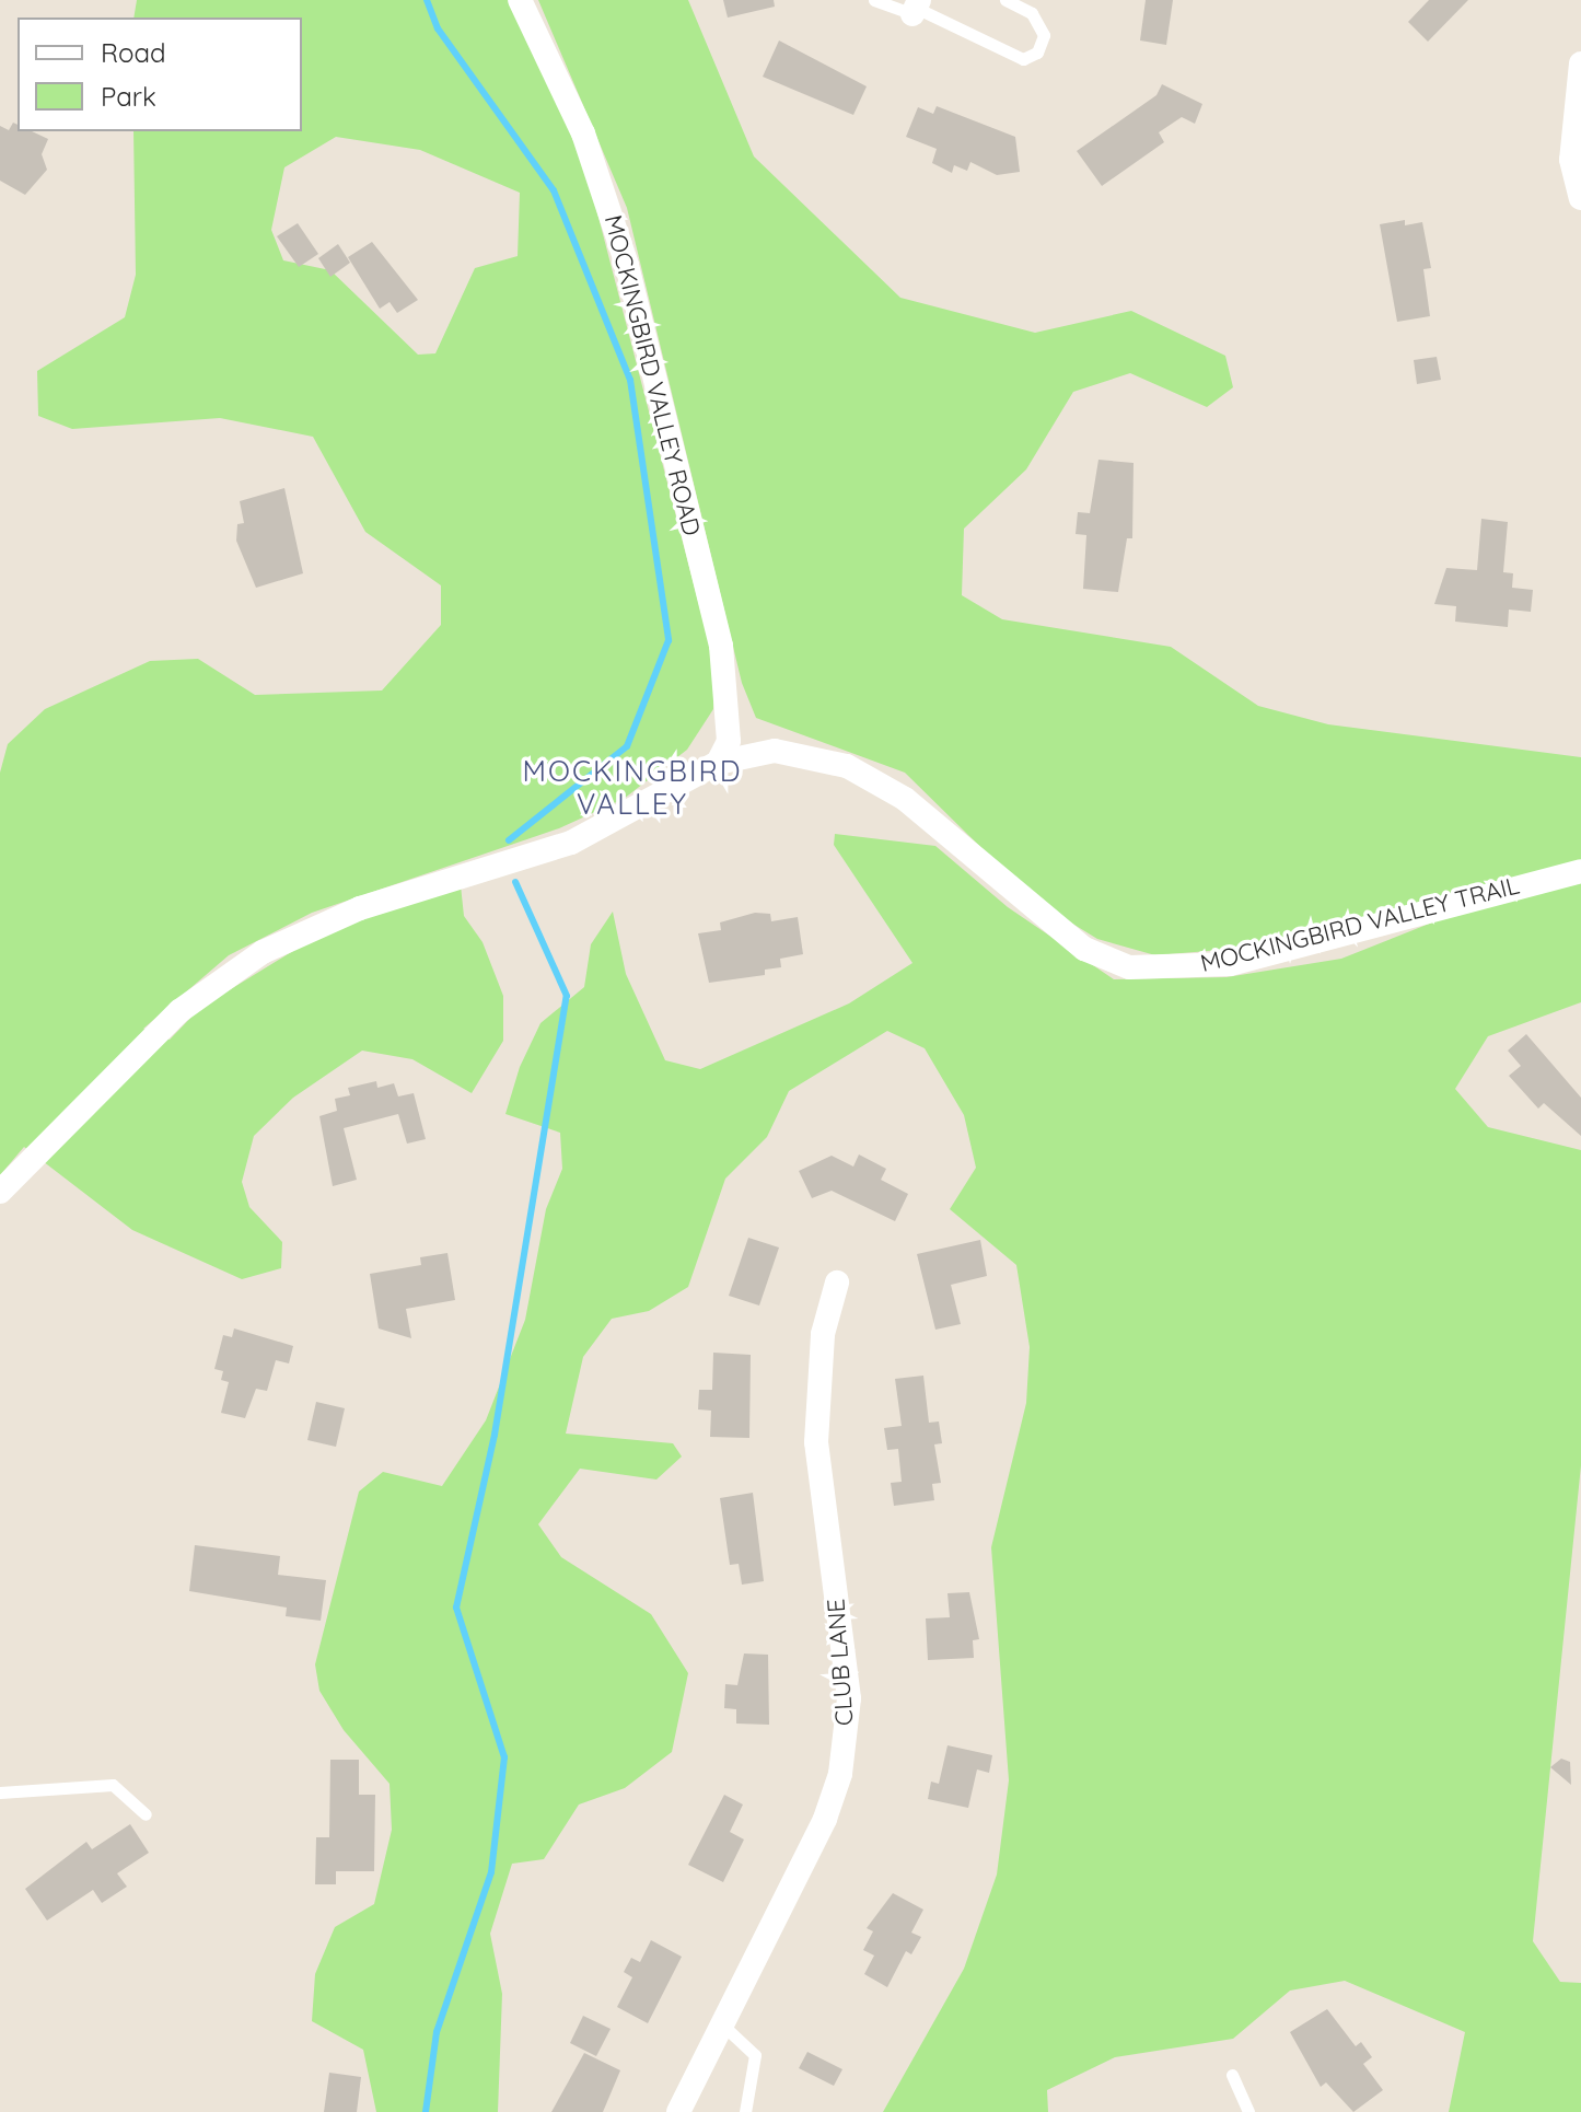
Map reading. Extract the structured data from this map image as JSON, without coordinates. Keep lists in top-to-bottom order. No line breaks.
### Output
{"streets":{"street":["MOCKINGBIRD VALLEY ROAD","MOCKINGBIRD VALLEY TRAIL","CLUB LANE"]},"crossings":[["MOCKINGBIRD VALLEY ROAD","MOCKINGBIRD VALLEY TRAIL"]],"districts":["MOCKINGBIRD VALLEY"],"legend":["Road","Park"]}
